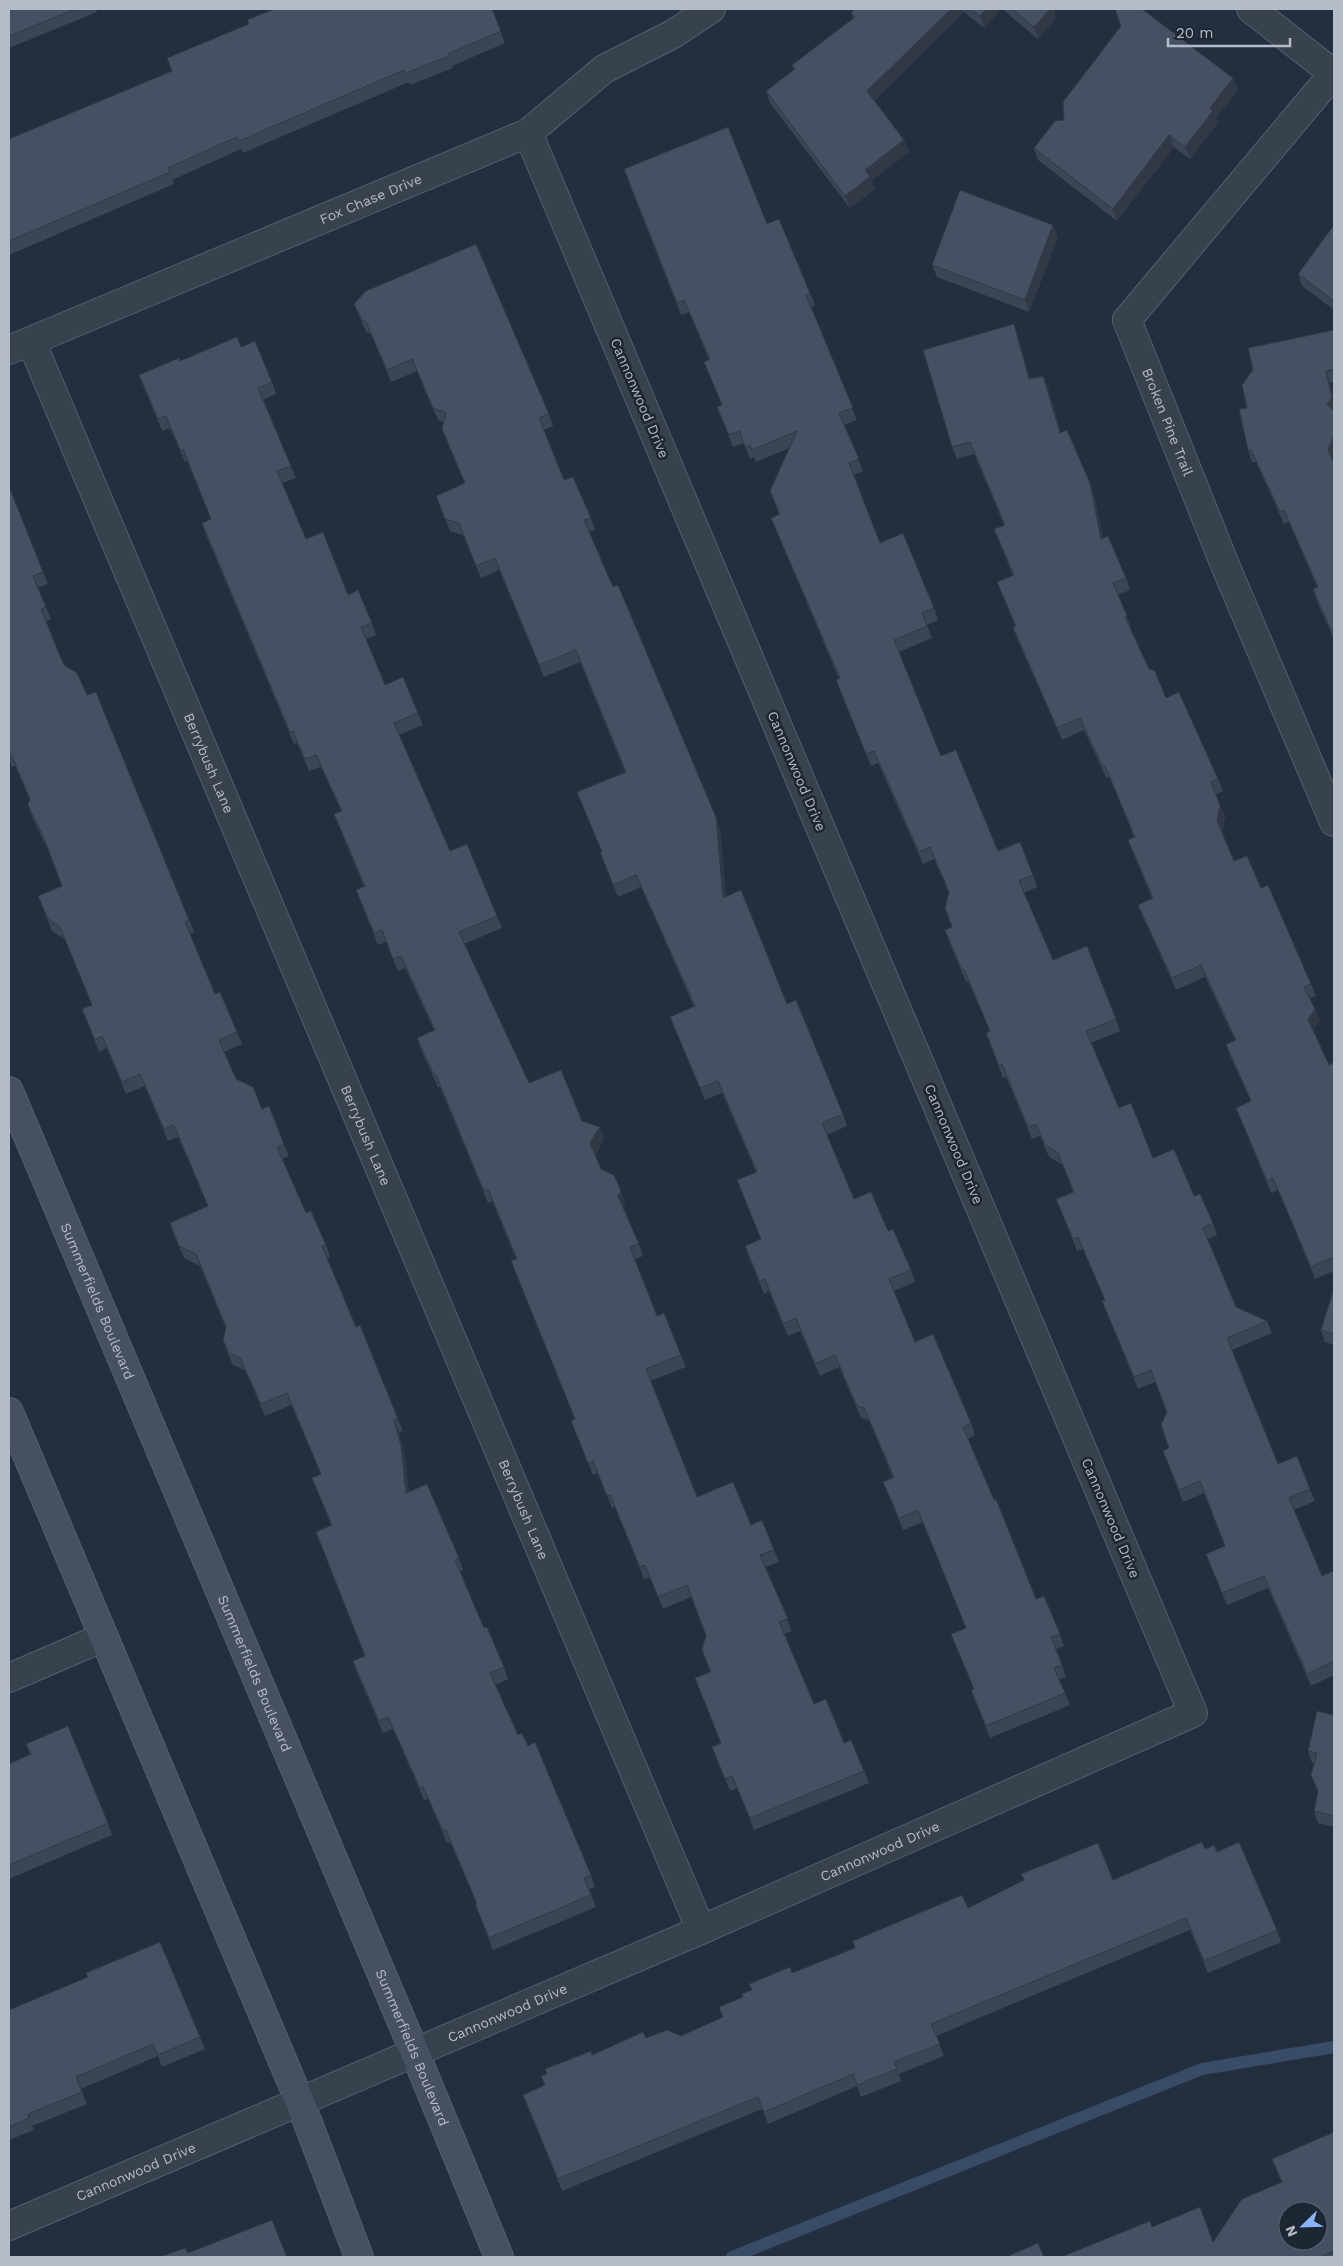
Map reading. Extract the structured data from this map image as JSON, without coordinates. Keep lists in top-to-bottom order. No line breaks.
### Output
{"streets":{"street":["Fox Chase Drive","Cannonwood Drive","Broken Pine Trail","Berrybush Lane","Summerfields Boulevard"]},"crossings":[["Fox Chase Drive","Cannonwood Drive"],["Fox Chase Drive","Berrybush Lane"],["Cannonwood Drive","Berrybush Lane"],["Cannonwood Drive","Summerfields Boulevard"]],"scale_bar":"20 m","north":"bottom left"}
